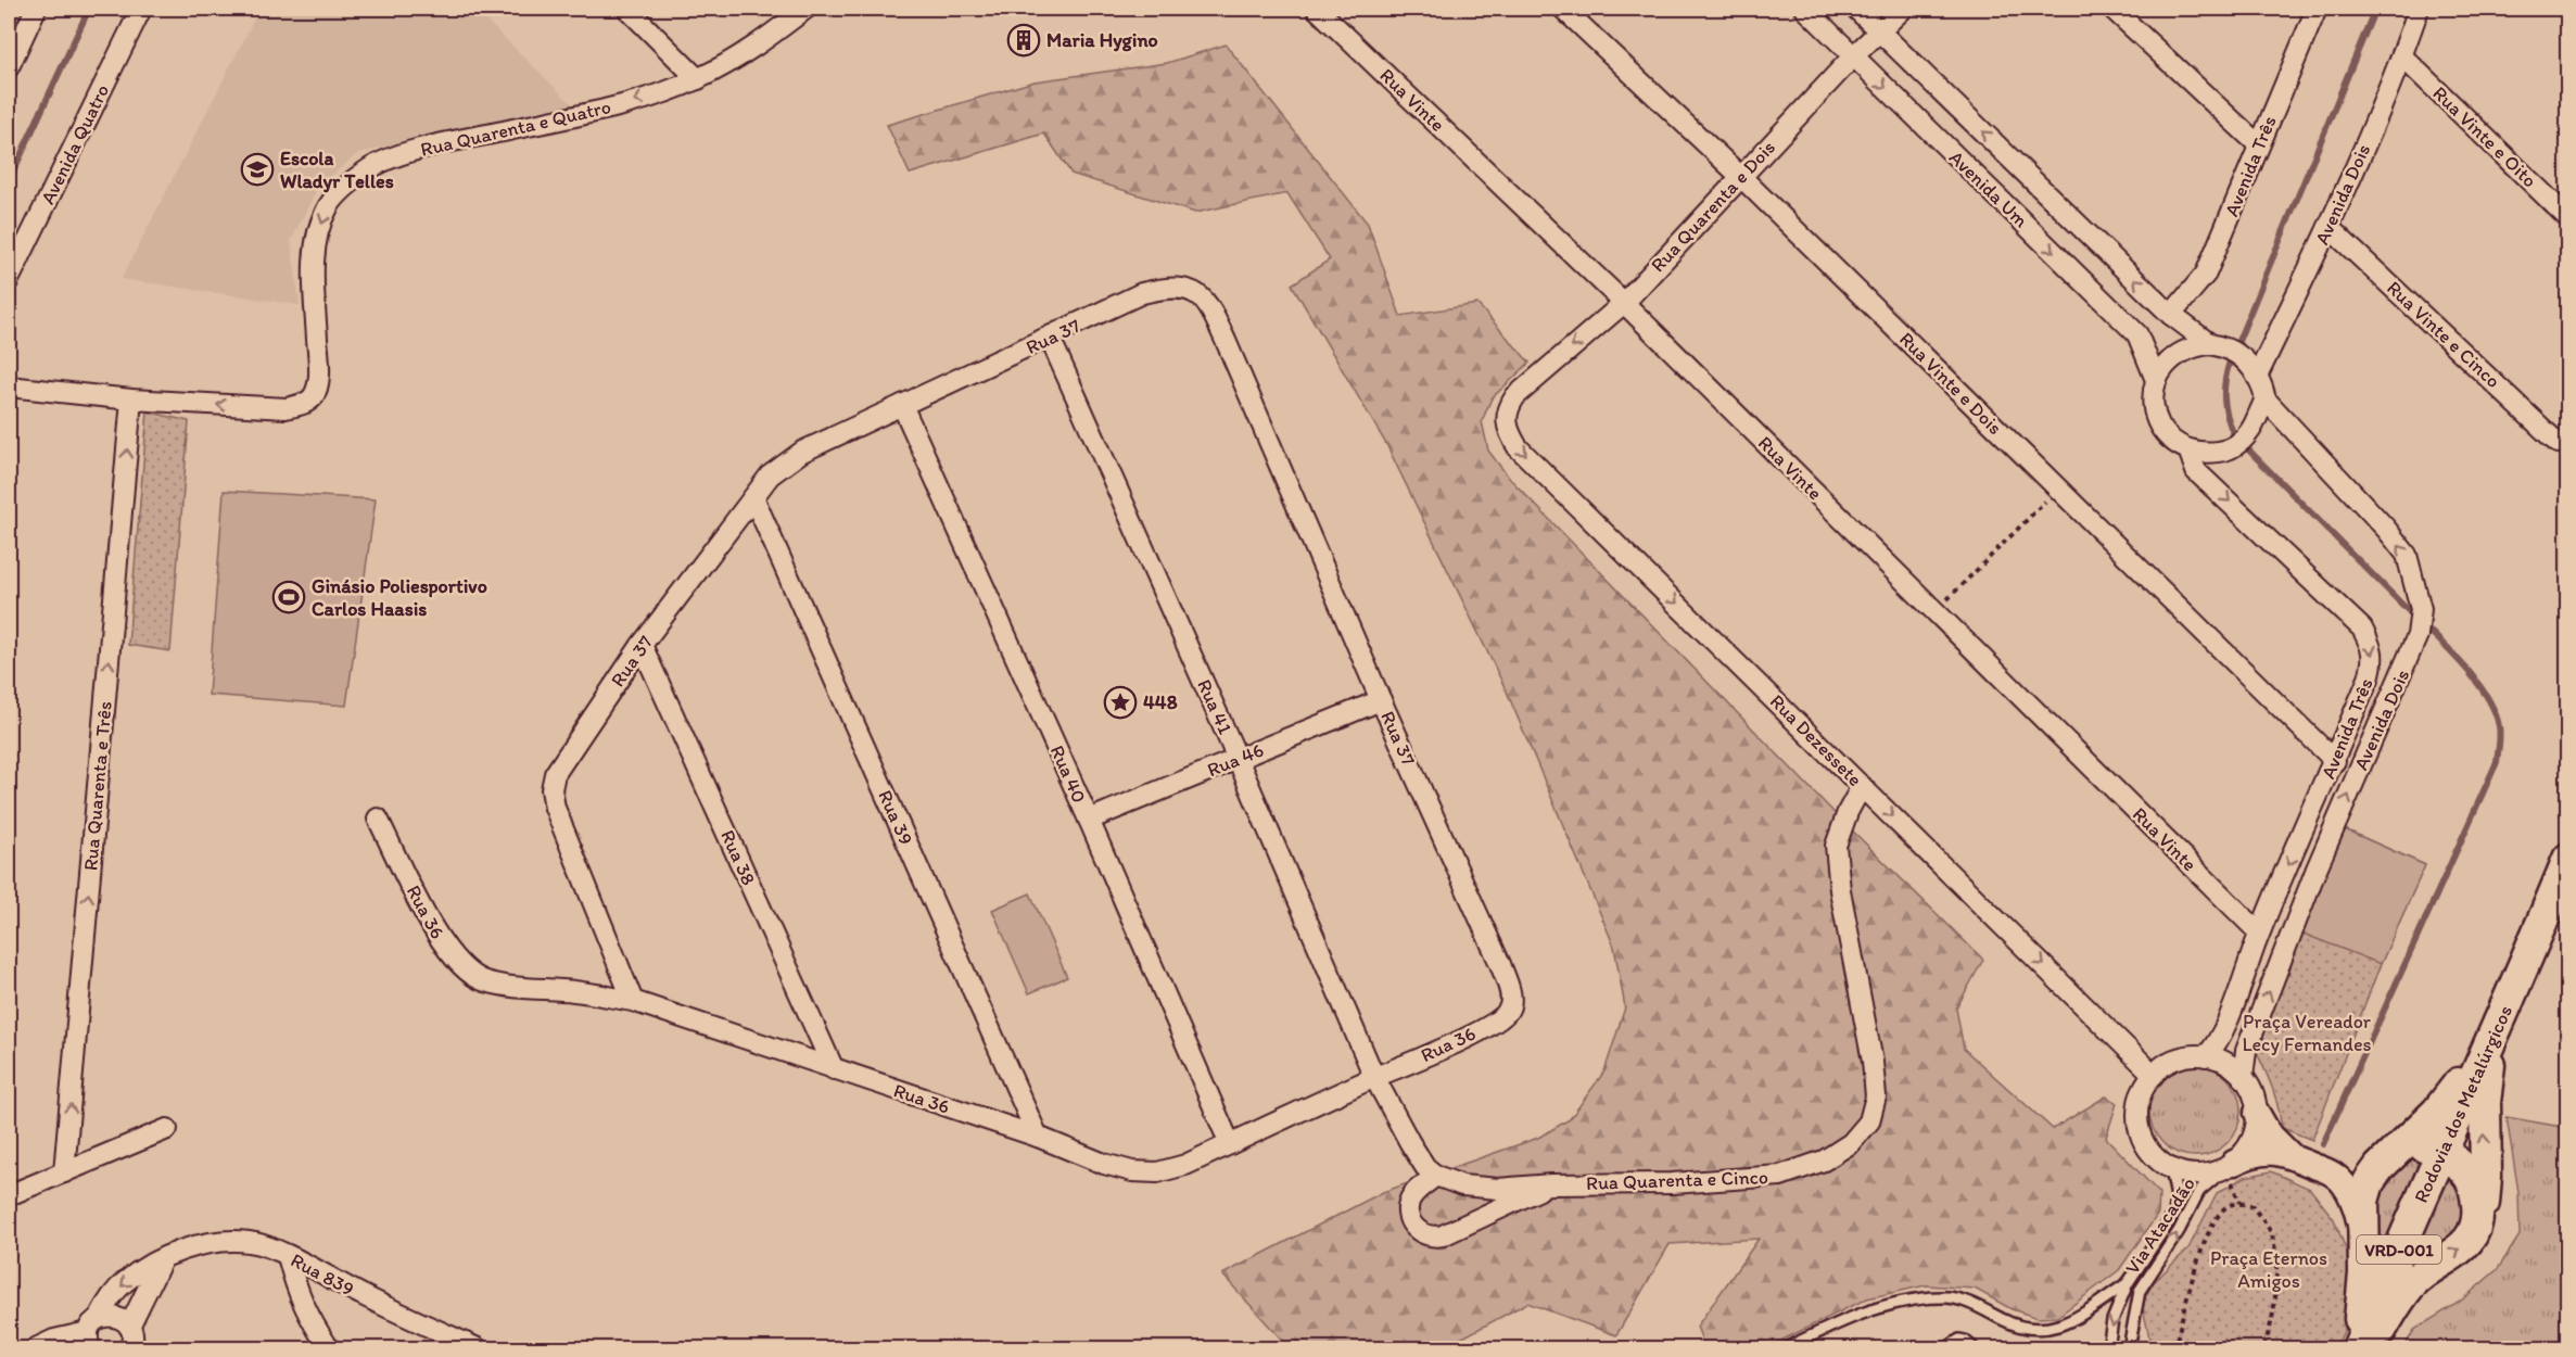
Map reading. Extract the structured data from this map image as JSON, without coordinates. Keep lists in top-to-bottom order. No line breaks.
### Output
{"streets":{"main road":["Rodovia dos Metalúrgicos","VRD-001"],"street":["Rua Vinte","Rua Quarenta e Quatro","Rua Vinte e Oito","Avenida Quatro","Avenida Três","Avenida Um","Avenida Dois","Rua Quarenta e Dois","Rua Vinte e Cinco","Rua 37","Rua Vinte e Dois","Rua 41","Rua Dezessete","Rua 46","Rua 40","Rua Quarenta e Três","Rua 39","Rua 38","Rua 36","Rua Quarenta e Cinco","Rua 839"],"lane":["Via Atacadão"]},"crossings":[["Rua Vinte","Avenida Três"],["Rua Vinte","Rua Quarenta e Dois"],["Rua Quarenta e Quatro","Rua Quarenta e Três"],["Rua Vinte e Oito","Avenida Dois"],["Avenida Três","Avenida Um"],["Avenida Três","Avenida Dois"],["Avenida Três","Rua Vinte e Dois"],["Avenida Três","Rua Dezessete"],["Avenida Três","Via Atacadão"],["Avenida Um","Avenida Dois"],["Avenida Um","Rua Quarenta e Dois"],["Avenida Dois","Rua Vinte e Cinco"],["Avenida Dois","Rua Dezessete"],["Avenida Dois","Via Atacadão"],["Rua Quarenta e Dois","Rua Vinte e Dois"],["Rua Quarenta e Dois","Rua Dezessete"],["Rua 37","Rua 41"],["Rua 37","Rua 46"],["Rua 37","Rua 40"],["Rua 37","Rua 39"],["Rua 37","Rua 38"],["Rua 37","Rua 36"],["Rua 41","Rua 46"],["Rua 41","Rua 36"],["Rua Dezessete","Rua Quarenta e Cinco"],["Rua Dezessete","Via Atacadão"],["Rua 46","Rua 40"],["Rua 40","Rua 36"],["Rua 39","Rua 36"],["Rua 38","Rua 36"]],"one_way":["Rua Quarenta e Quatro","Avenida Três","Avenida Dois","Rua Dezessete","Rua Quarenta e Três"],"parks":["Praça Vereador Lecy Fernandes","Praça Eternos Amigos"],"places":{"building":["Maria Hygino"],"school or university":["Escola Wladyr Telles"],"sports":["Ginásio Poliesportivo Carlos Haasis"],"place":["448"]}}
